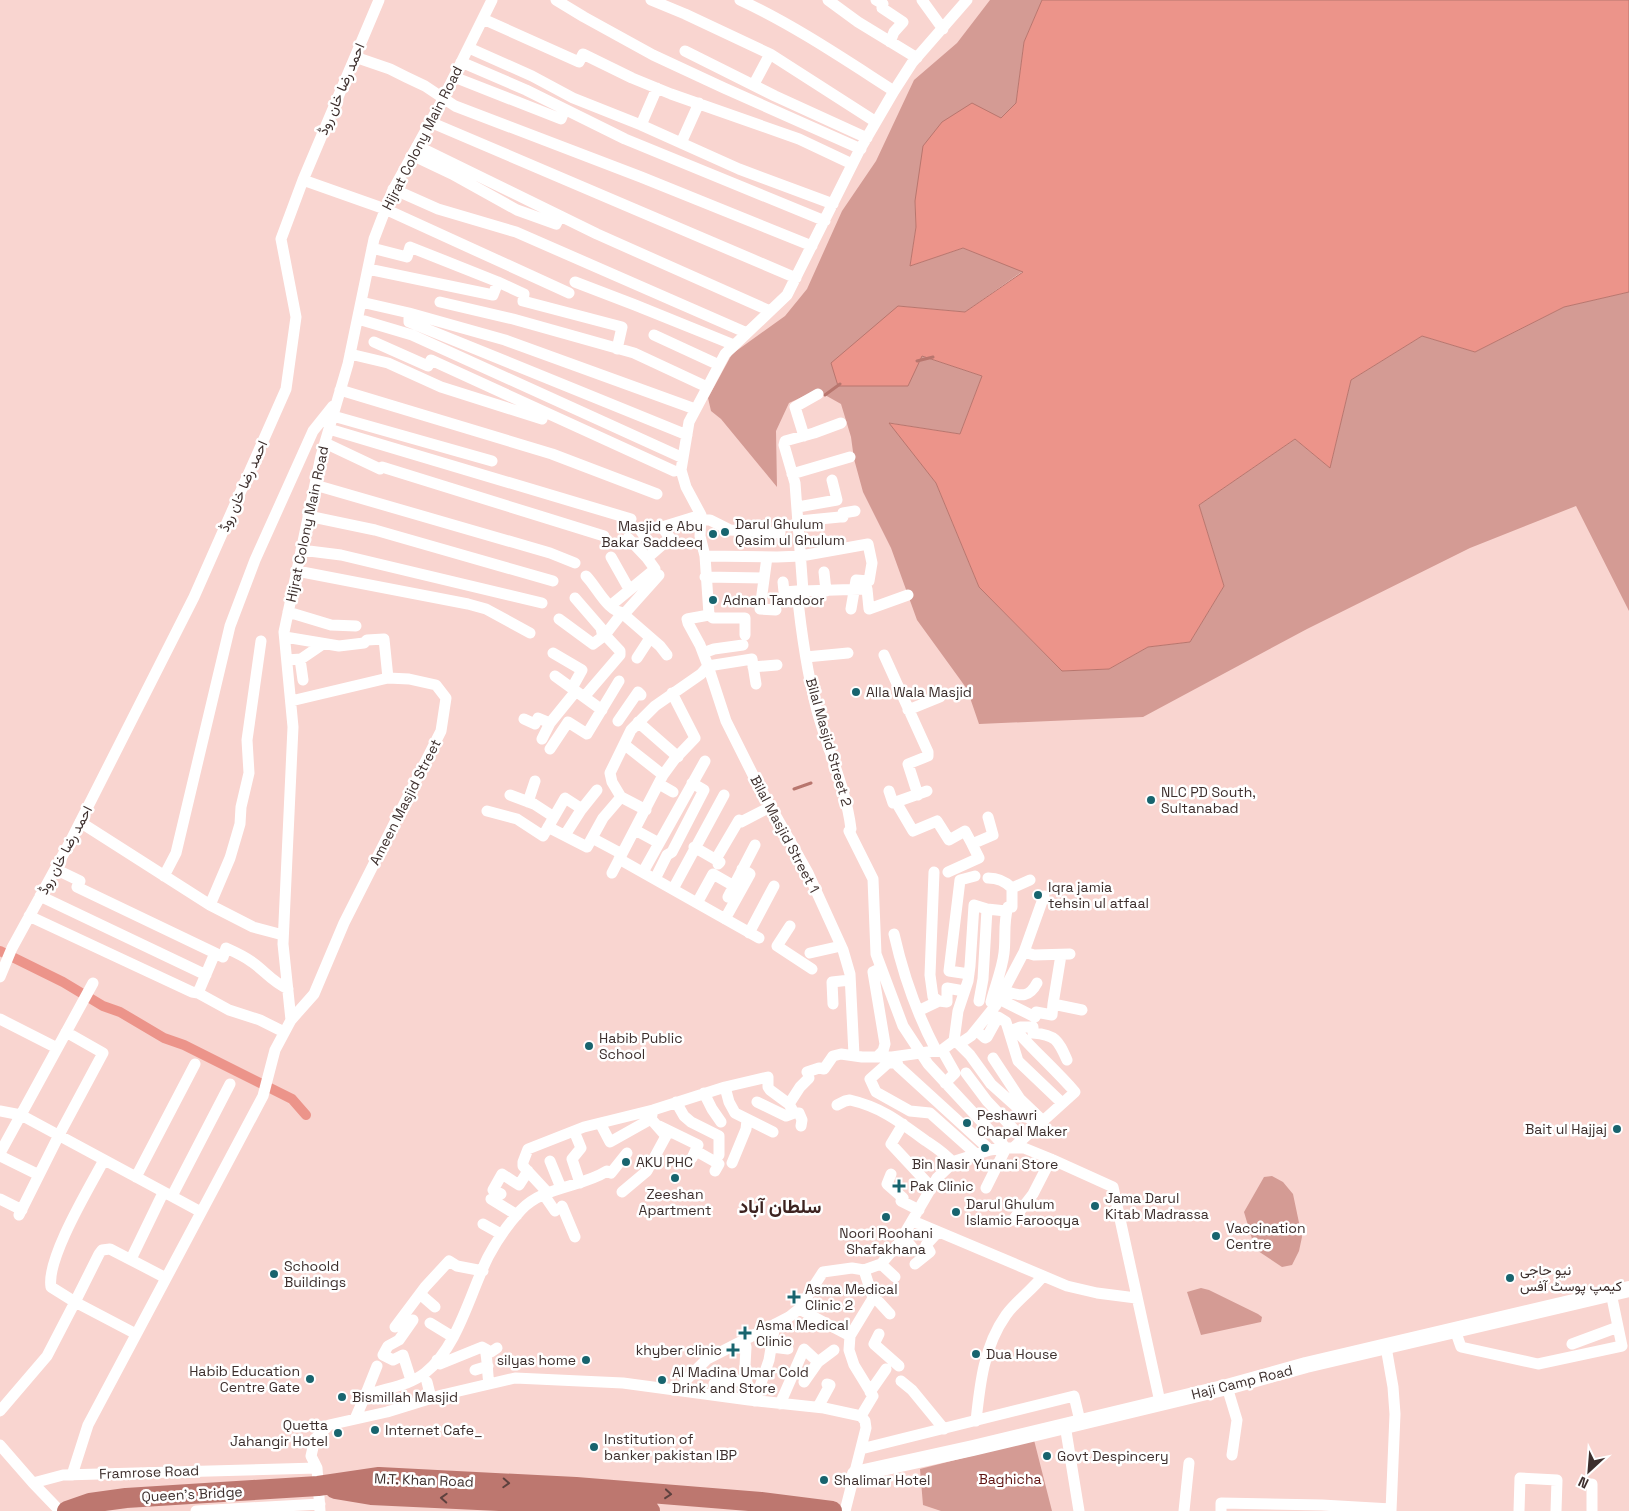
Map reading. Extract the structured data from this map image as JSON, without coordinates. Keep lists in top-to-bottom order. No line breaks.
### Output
{"streets":{"highway":["M.T. Khan Road","Queen's Bridge"],"street":["احمد رضا خان روڈ","Hijrat Colony Main Road","Bilal Masjid Street 2","Ameen Masjid Street","Bilal Masjid Street 1","Haji Camp Road","Framrose Road"]},"crossings":[["Hijrat Colony Main Road","Ameen Masjid Street"],["Framrose Road","M.T. Khan Road"],["Framrose Road","Queen's Bridge"],["M.T. Khan Road","Queen's Bridge"]],"districts":["سلطان آباد"],"parks":["Baghicha"],"places":{"other":["Darul Ghulum Qasim ul Ghulum","Masjid e Abu Bakar Saddeeq","Adnan Tandoor","Alla Wala Masjid","NLC PD South, Sultanabad","Iqra jamia tehsin ul atfaal","Habib Public School","Peshawri Chapal Maker","Bait ul Hajjaj","Bin Nasir Yunani Store","AKU PHC","Zeeshan Apartment","Jama Darul Kitab Madrassa","Darul Ghulum Islamic Farooqya","Noori Roohani Shafakhana","Vaccination Centre","Schoold Buildings","نیو حاجی کیمپ پوسٹ آفس","Dua House","silyas home","Habib Education Centre Gate","Al Madina Umar Cold Drink and Store","Bismillah Masjid","Internet Cafe_","Quetta Jahangir Hotel","Institution of banker pakistan IBP","Govt Despincery","Shalimar Hotel"],"health":["Pak Clinic","Asma Medical Clinic 2","Asma Medical Clinic","khyber clinic"]},"north":"bottom left"}
